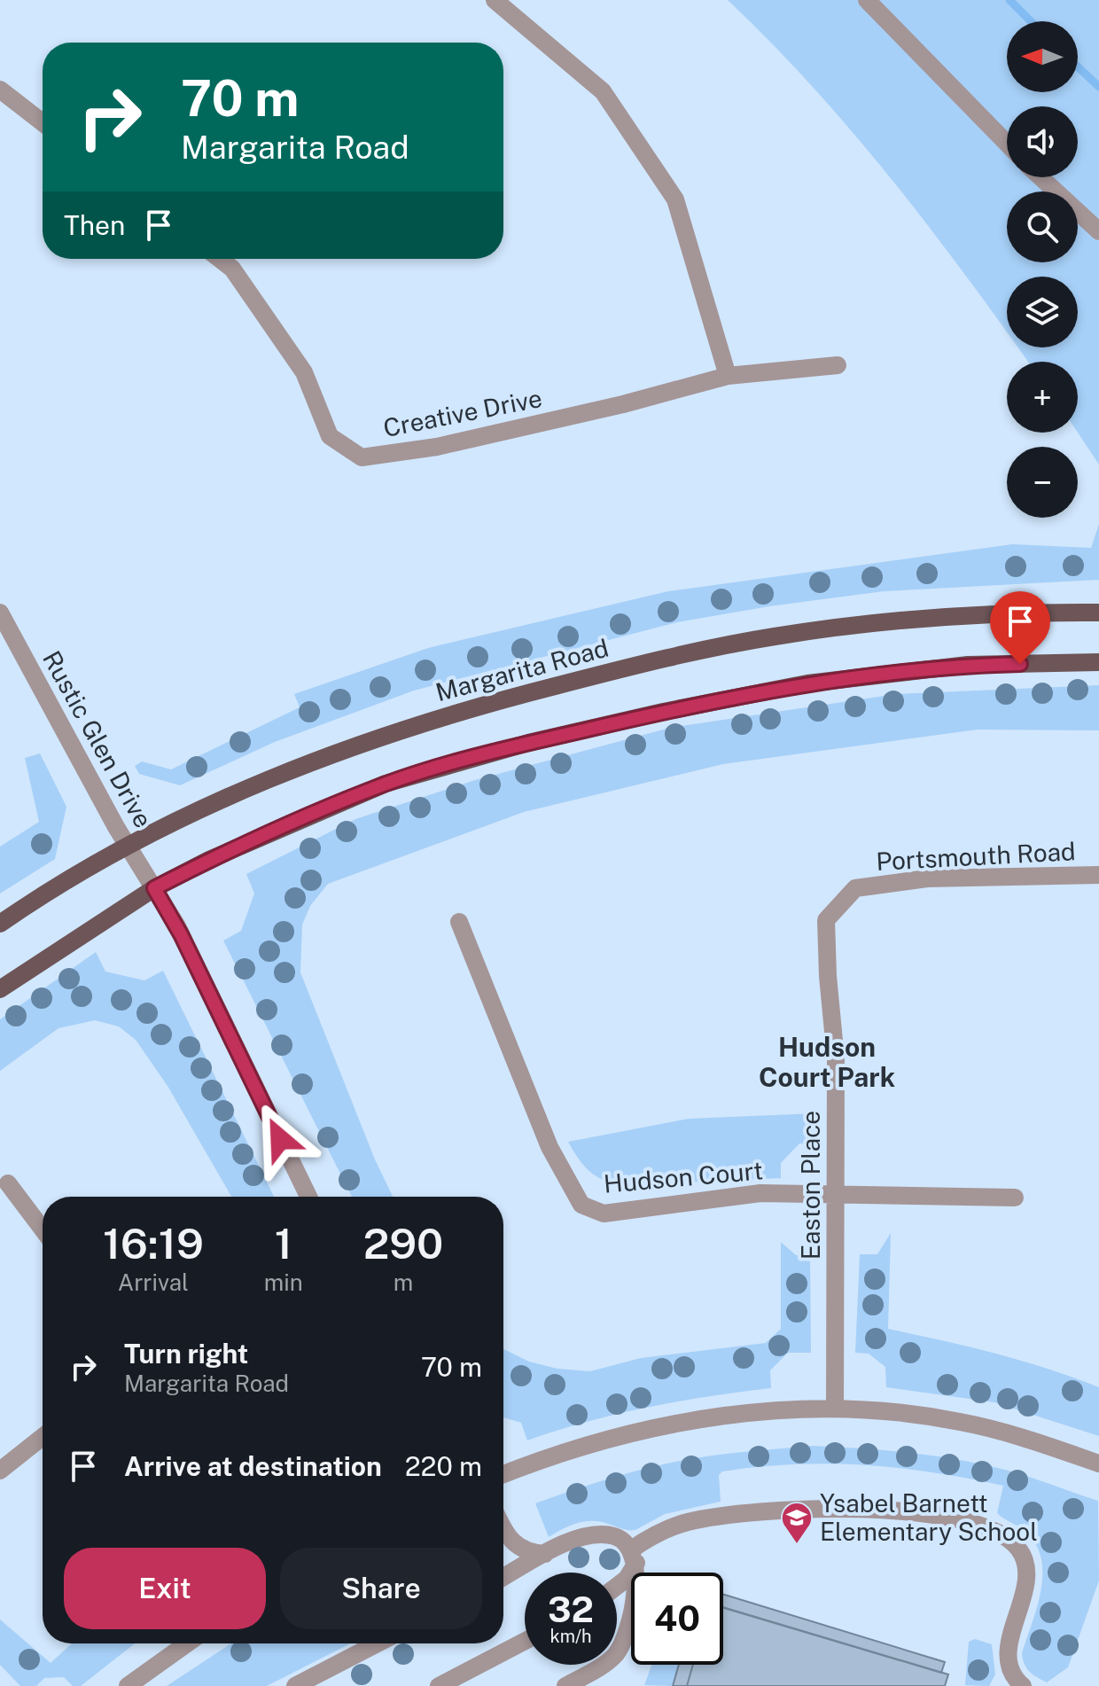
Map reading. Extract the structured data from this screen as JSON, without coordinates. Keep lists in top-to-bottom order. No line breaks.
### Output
{"streets":{"main road":["Margarita Road"],"street":["Creative Drive","Rustic Glen Drive","Portsmouth Road","Hudson Court","Easton Place"]},"crossings":[["Margarita Road","Rustic Glen Drive"],["Portsmouth Road","Easton Place"],["Hudson Court","Easton Place"]],"districts":["Hudson Court Park"],"places":{"school or university":["Ysabel Barnett Elementary School"]},"north":"left","page":{"map_buttons":["+","−"],"turn":["70 m","Margarita Road"],"then":"Then","eta":["16:19","Arrival","1","min","290","m"],"list":[{"name":"Turn right","note":"Margarita Road","value":"70 m"},{"name":"Arrive at destination","value":"220 m"}],"buttons":["Exit","Share"],"speed":"32 km/h","limit":"40"}}
